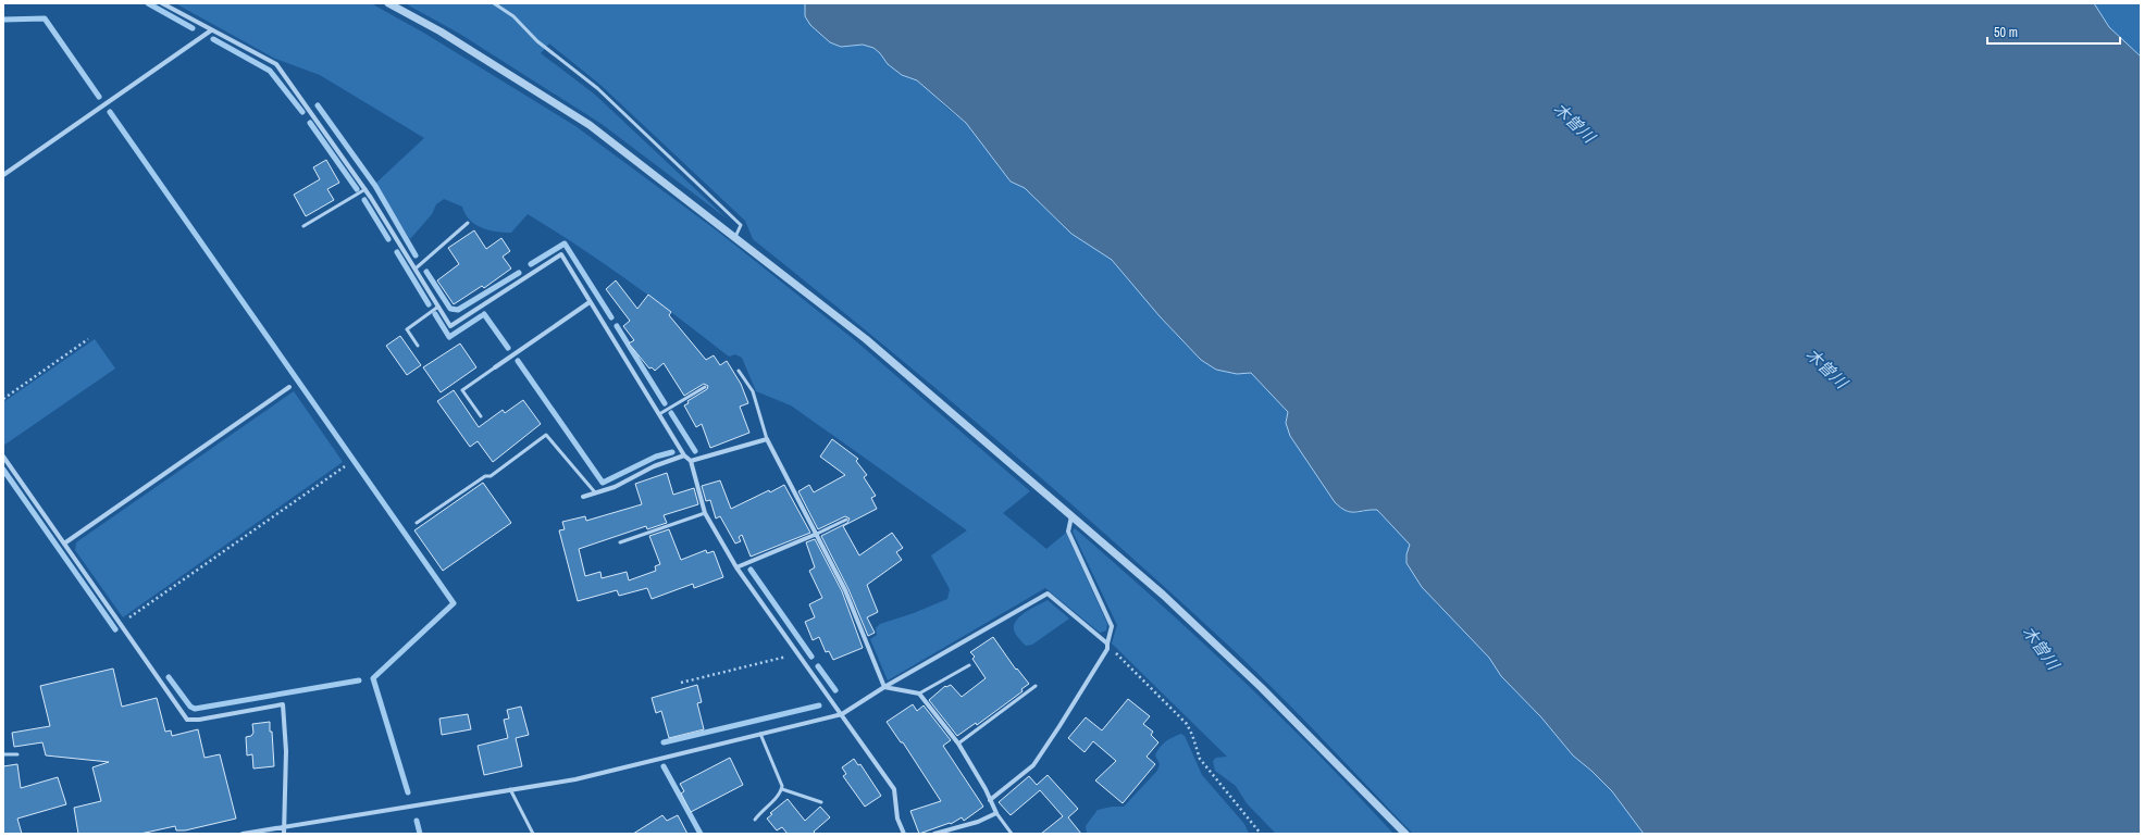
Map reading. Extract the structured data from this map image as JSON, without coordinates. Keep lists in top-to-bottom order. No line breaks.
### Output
{"water":["木曽川"],"scale_bar":"50 m"}
